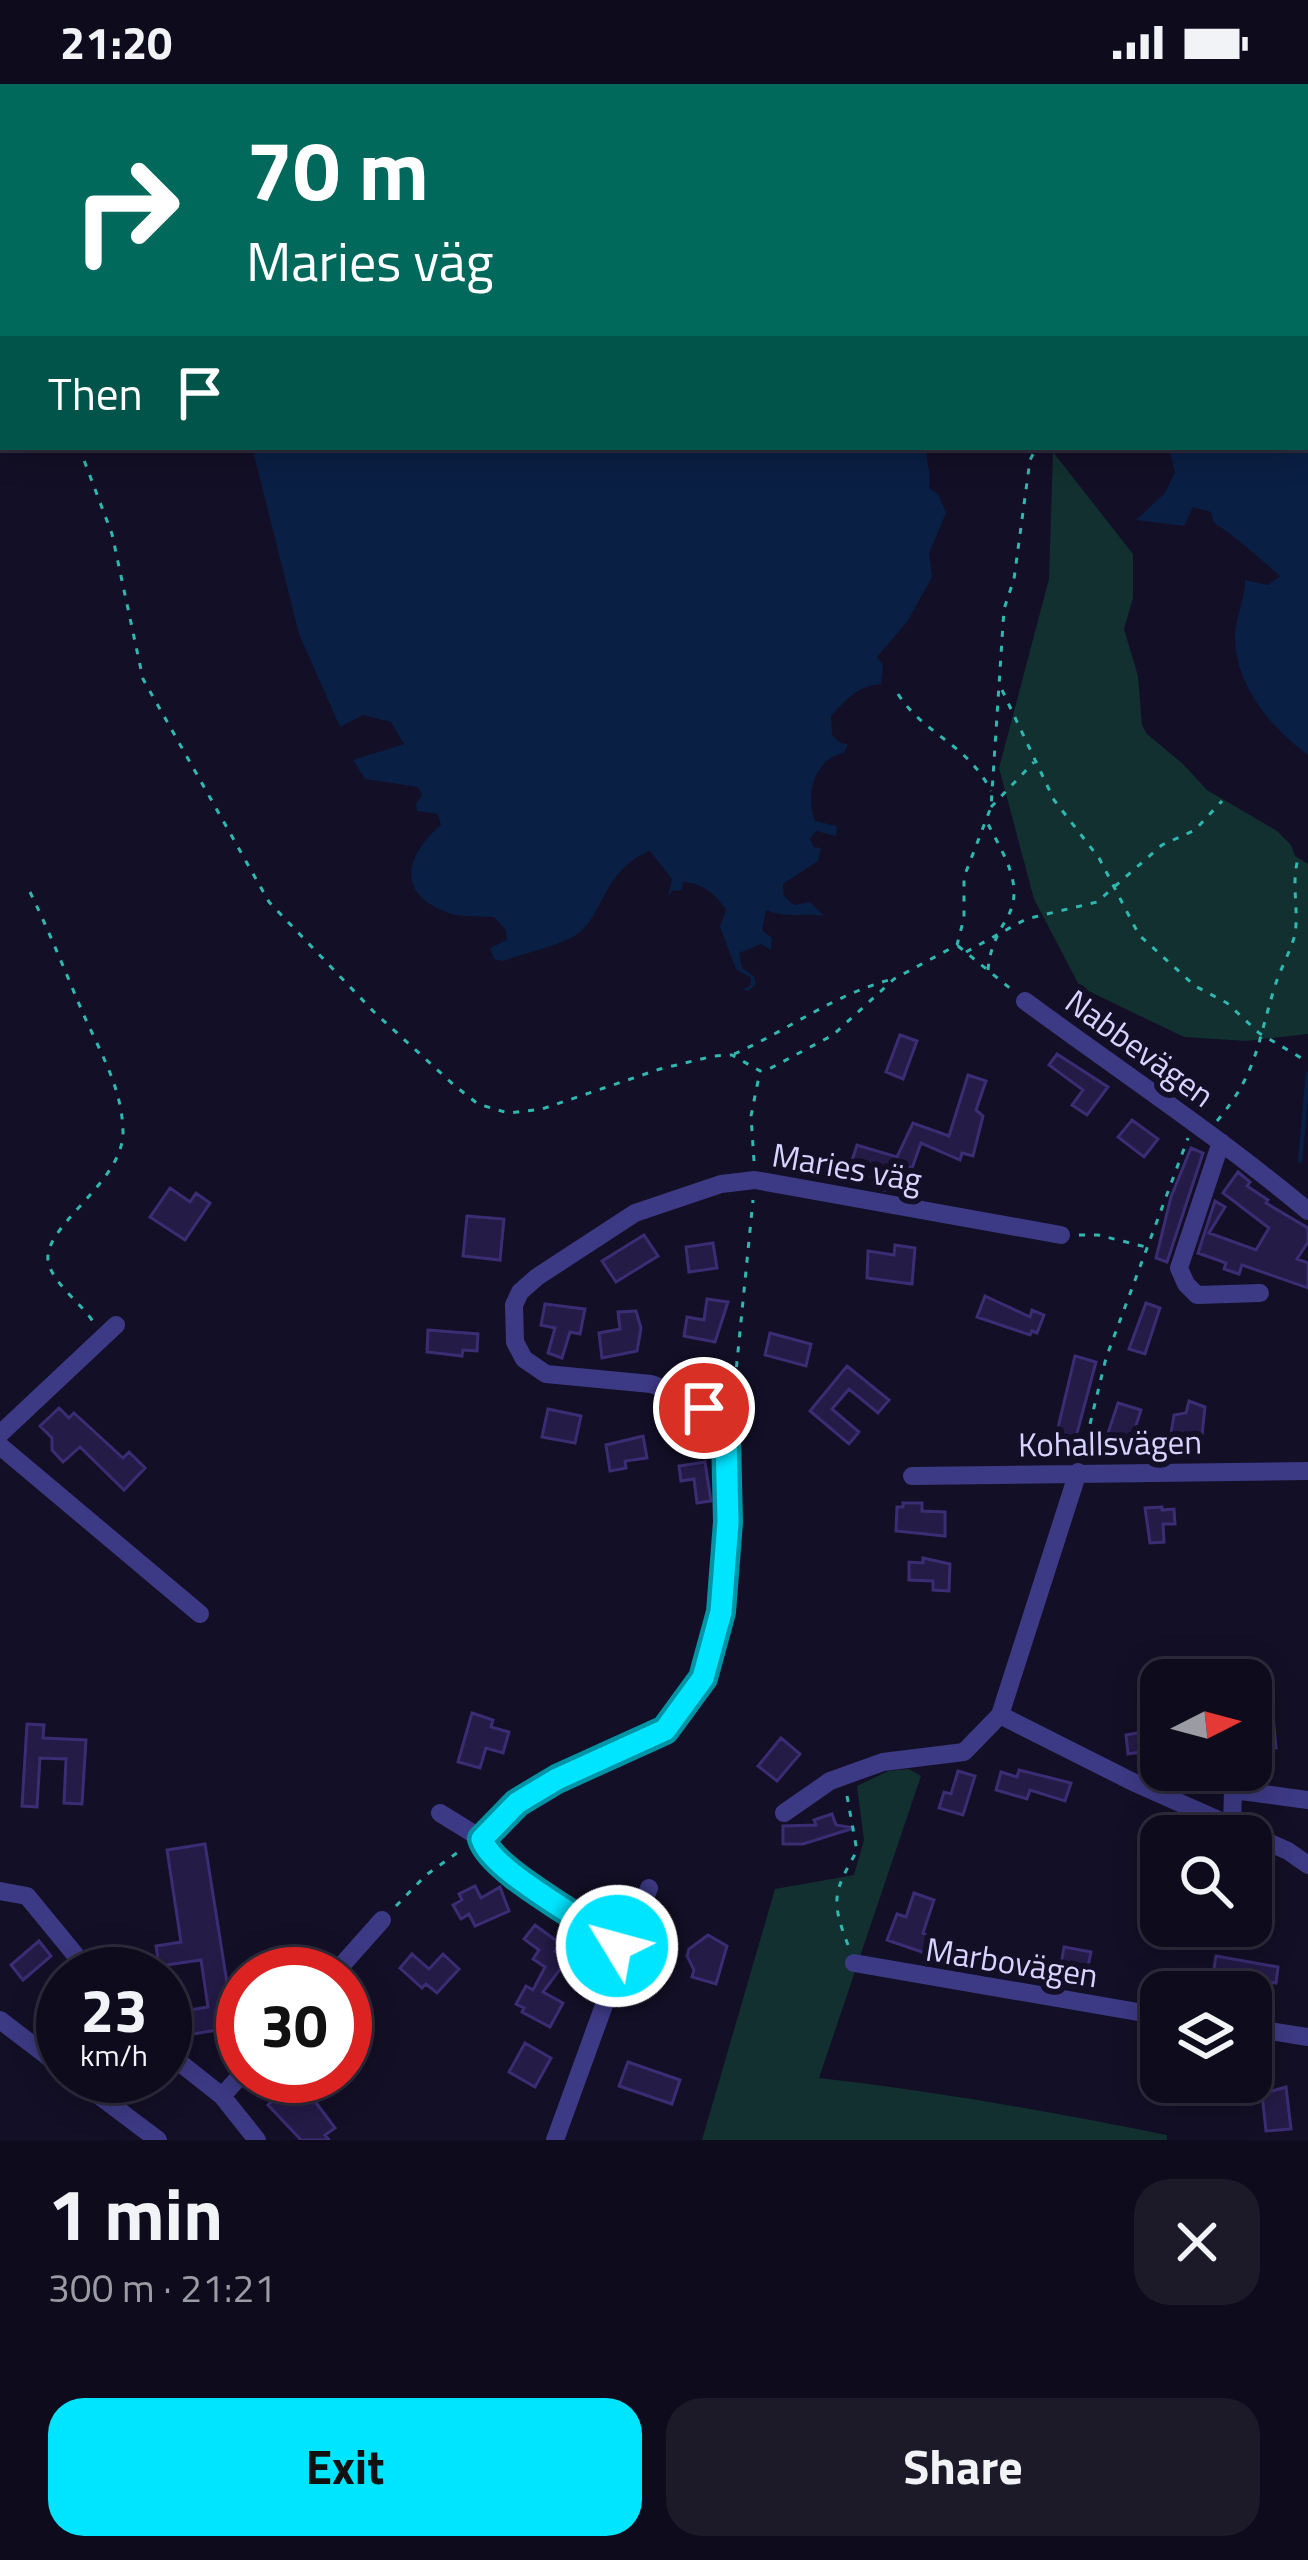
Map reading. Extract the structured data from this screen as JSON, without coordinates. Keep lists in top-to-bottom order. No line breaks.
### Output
{"streets":{"street":["Nabbevägen","Maries väg","Kohallsvägen","Marbovägen"]},"north":"right","page":{"status":"21:20","turn":["70 m","Maries väg"],"then":"Then","speed":"23 km/h","limit":"30","heading":["1 min","300 m · 21:21"],"buttons":["Exit","Share"]}}
